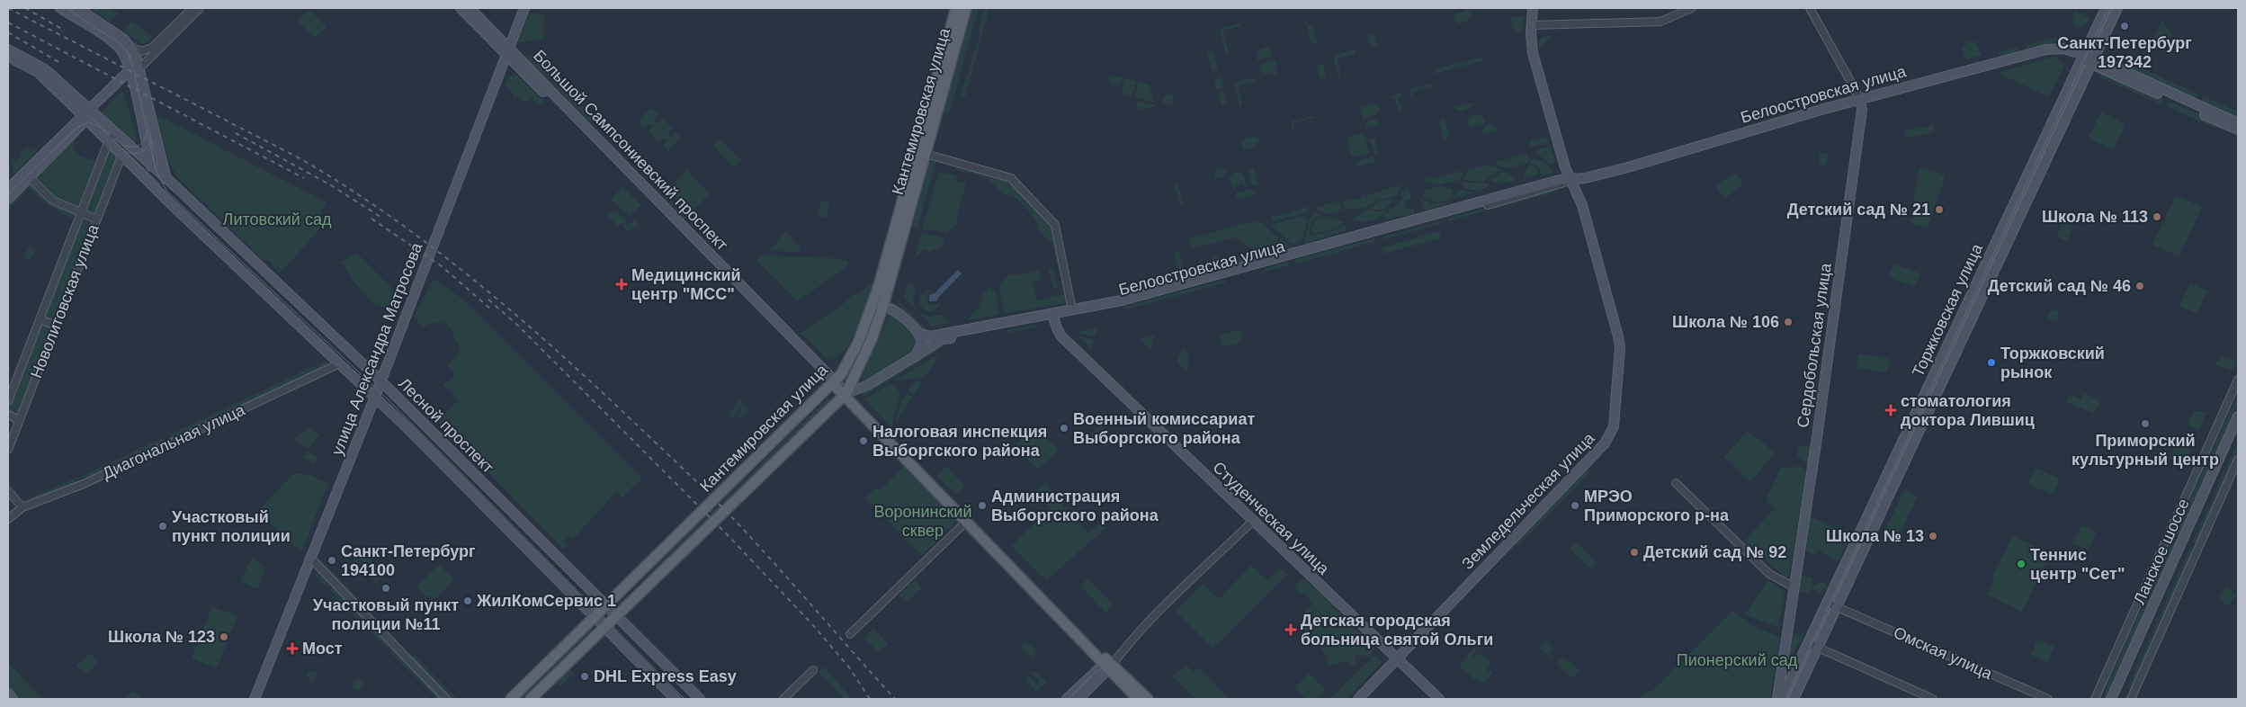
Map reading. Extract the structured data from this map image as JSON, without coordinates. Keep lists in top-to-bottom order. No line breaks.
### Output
{"streets":{"main road":["Белоостровская улица","Кантемировская улица","Большой Сампсониевский проспект","Торжковская улица","Сердобольская улица","улица Александра Матросова","Лесной проспект","Земледельческая улица","Студенческая улица","Ланское шоссе"],"street":["Новолитовская улица","Диагональная улица","Омская улица"]},"crossings":[["Белоостровская улица","Кантемировская улица"],["Белоостровская улица","Большой Сампсониевский проспект"],["Белоостровская улица","Торжковская улица"],["Белоостровская улица","Сердобольская улица"],["Белоостровская улица","Земледельческая улица"],["Белоостровская улица","Студенческая улица"],["Кантемировская улица","Большой Сампсониевский проспект"],["Кантемировская улица","Лесной проспект"],["Большой Сампсониевский проспект","улица Александра Матросова"],["Новолитовская улица","Лесной проспект"],["Торжковская улица","Омская улица"],["улица Александра Матросова","Лесной проспект"],["Лесной проспект","Диагональная улица"],["Земледельческая улица","Студенческая улица"]],"parks":["Литовский сад","Воронинский сквер","Пионерский сад"],"places":{"other":["Санкт-Петербург 197342","Детский сад № 21","Школа № 113","Детский сад № 46","Школа № 106","Торжковский рынок","Приморский культурный центр","Военный комиссариат Выборгского района","Налоговая инспекция Выборгского района","Администрация Выборгского района","МРЭО Приморского р-на","Участковый пункт полиции","Школа № 13","Детский сад № 92","Санкт-Петербург 194100","Теннис центр \"Сет\"","Участковый пункт полиции №11","ЖилКомСервис 1","Школа № 123","DHL Express Easy"],"health":["Медицинский центр \"МСС\"","стоматология доктора Лившиц","Детская городская больница святой Ольги","Мост"]}}
